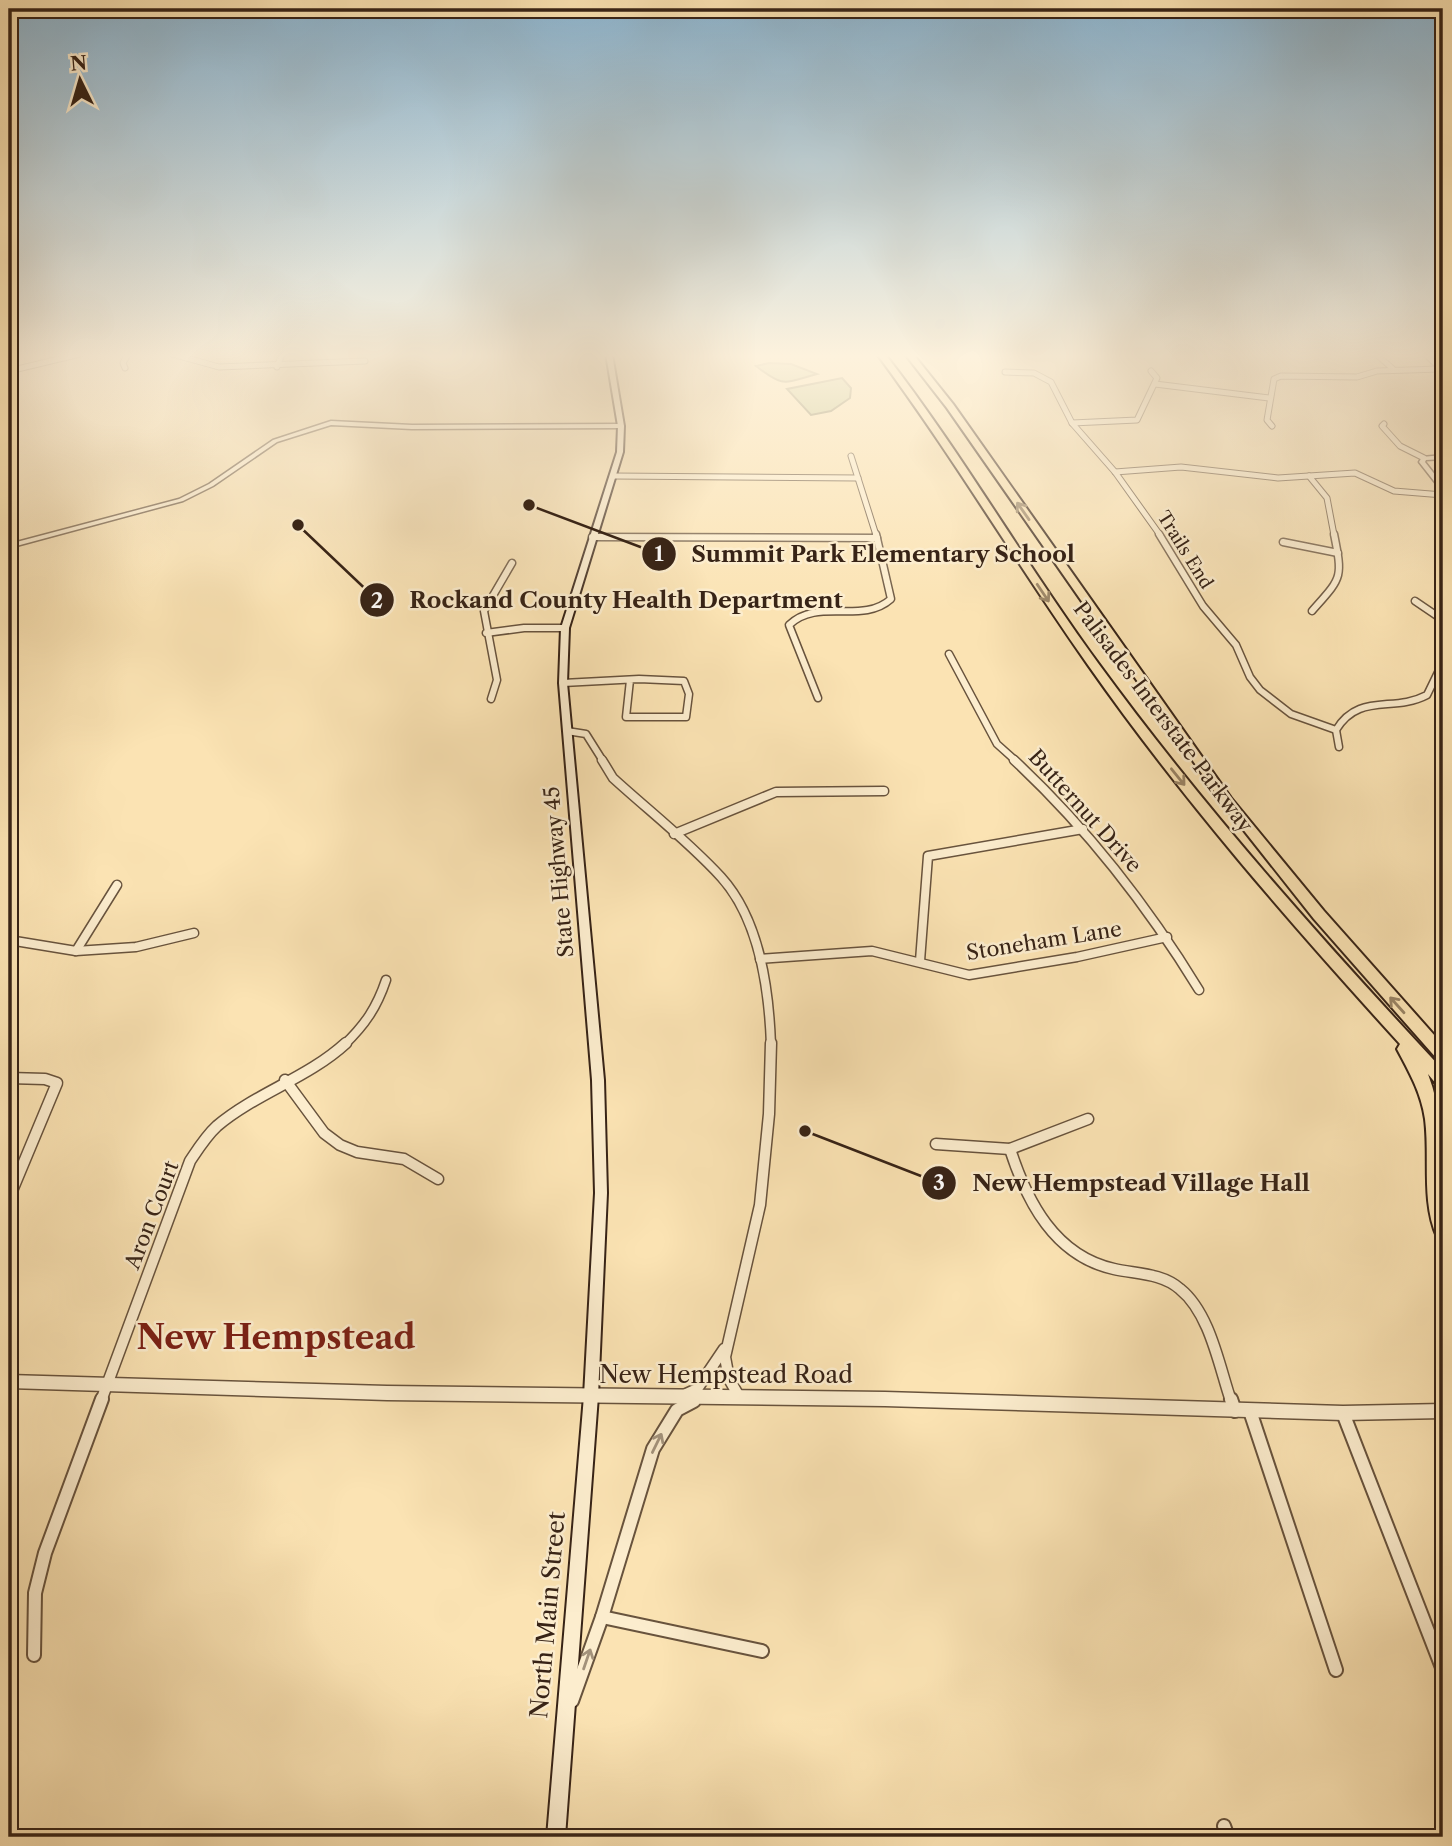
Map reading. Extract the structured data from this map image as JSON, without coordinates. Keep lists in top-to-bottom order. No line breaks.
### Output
{"streets":{"highway":["Palisades Interstate Parkway"],"main road":["State Highway 45","North Main Street"],"street":["Trails End","Butternut Drive","Stoneham Lane","Aron Court","New Hempstead Road"]},"crossings":[["Butternut Drive","Stoneham Lane"],["State Highway 45","New Hempstead Road"],["State Highway 45","North Main Street"],["Aron Court","New Hempstead Road"],["New Hempstead Road","North Main Street"]],"districts":["New Hempstead"],"places":["Summit Park Elementary School","Rockand County Health Department","New Hempstead Village Hall"],"north":"top"}
